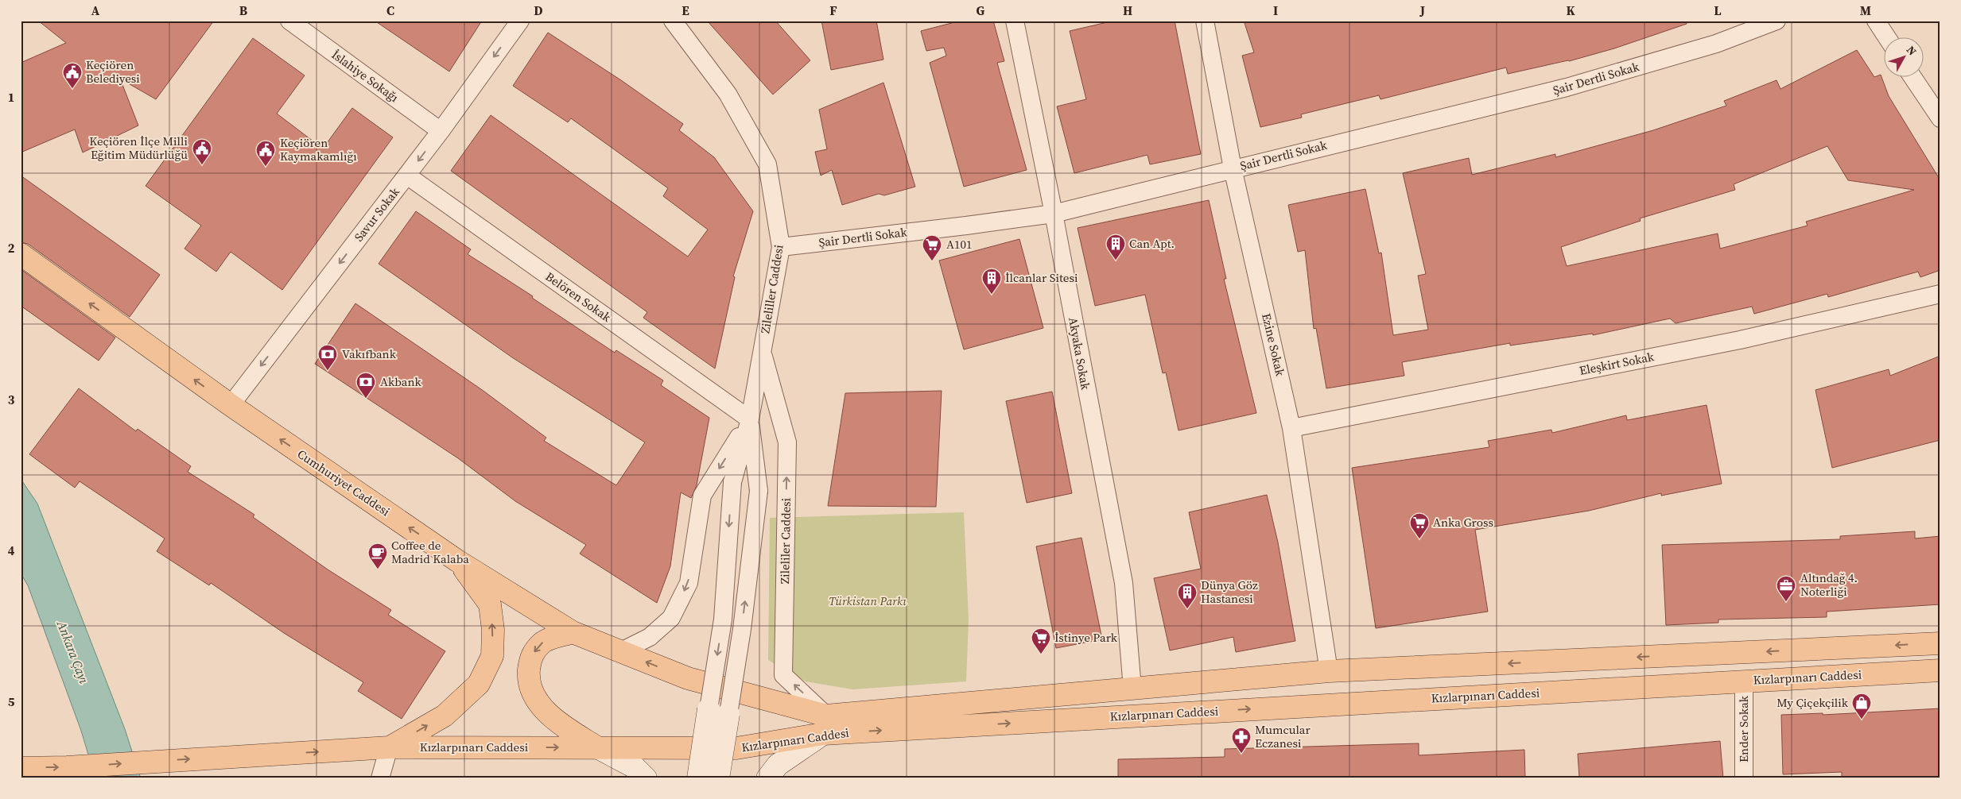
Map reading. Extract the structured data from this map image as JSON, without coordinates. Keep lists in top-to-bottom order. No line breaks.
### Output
{"streets":{"main road":["Cumhuriyet Caddesi","Kızlarpınarı Caddesi"],"street":["İslahiye Sokağı","Şair Dertli Sokak","Savur Sokak","Zileliller Caddesi","Belören Sokak","Ezine Sokak","Akyaka Sokak","Eleşkirt Sokak","Zileliler Caddesi","Ender Sokak"]},"crossings":[["İslahiye Sokağı","Savur Sokak"],["Şair Dertli Sokak","Zileliller Caddesi"],["Şair Dertli Sokak","Ezine Sokak"],["Şair Dertli Sokak","Akyaka Sokak"],["Savur Sokak","Belören Sokak"],["Savur Sokak","Cumhuriyet Caddesi"],["Zileliller Caddesi","Belören Sokak"],["Zileliller Caddesi","Zileliler Caddesi"],["Ezine Sokak","Eleşkirt Sokak"],["Ezine Sokak","Kızlarpınarı Caddesi"],["Akyaka Sokak","Kızlarpınarı Caddesi"],["Cumhuriyet Caddesi","Kızlarpınarı Caddesi"],["Zileliler Caddesi","Kızlarpınarı Caddesi"],["Kızlarpınarı Caddesi","Ender Sokak"]],"one_way":["Savur Sokak","Cumhuriyet Caddesi"],"water":["Ankara Çayı"],"parks":["Türkistan Parkı"],"places":{"public building":["Keçiören Belediyesi","Keçiören İlçe Milli Eğitim Müdürlüğü","Keçiören Kaymakamlığı"],"building":["Can Apt.","İlcanlar Sitesi","Dünya Göz Hastanesi"],"supermarket":["A101","Anka Gross","İstinye Park"],"bank":["Vakıfbank","Akbank"],"cafe":["Coffee de Madrid Kalaba"],"office":["Altındağ 4. Noterliği"],"shop":["My Çiçekçilik"],"pharmacy":["Mumcular Eczanesi"]},"north":"top right","grid":{"columns":["A","B","C","D","E","F","G","H","I","J","K","L","M"],"rows":["1","2","3","4","5"]}}
